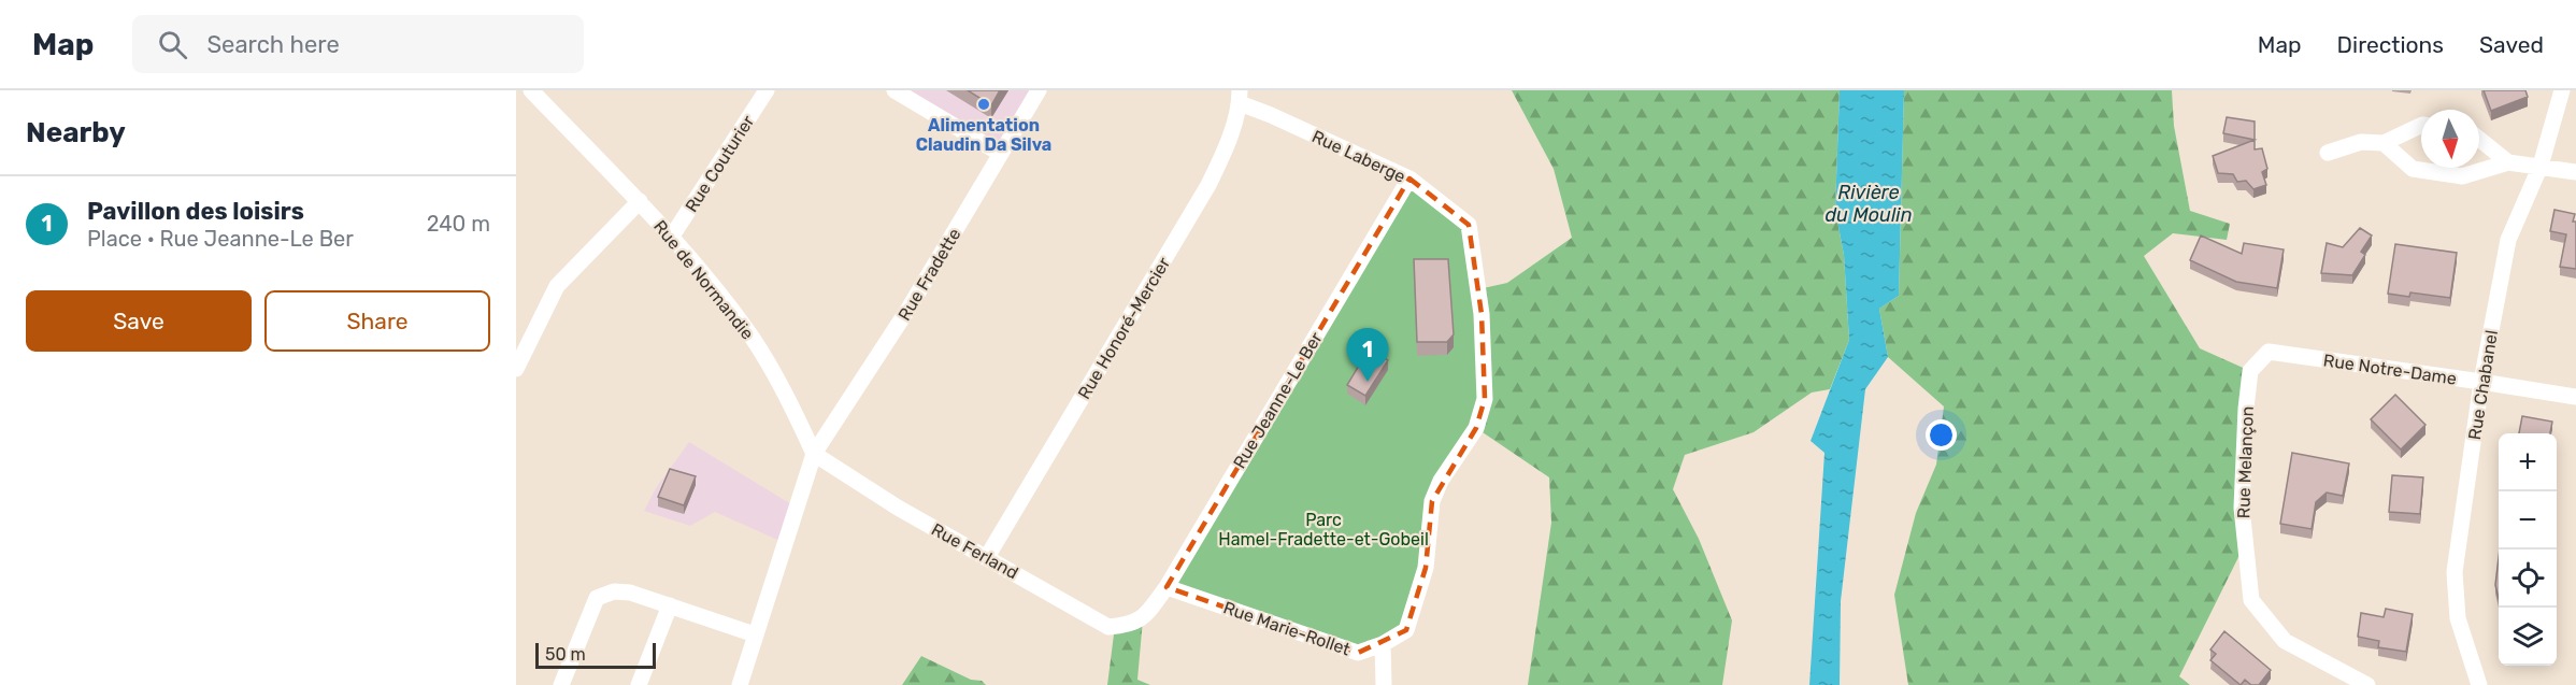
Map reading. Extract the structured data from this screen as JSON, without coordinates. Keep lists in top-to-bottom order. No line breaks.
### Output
{"streets":{"street":["Rue Laberge","Rue Couturier","Rue Fradette","Rue de Normandie","Rue Honoré-Mercier","Rue Notre-Dame","Rue Chabanel","Rue Jeanne-Le Ber","Rue Melançon","Rue Ferland","Rue Marie-Rollet"]},"crossings":[["Rue Laberge","Rue Honoré-Mercier"],["Rue Laberge","Rue Jeanne-Le Ber"],["Rue Laberge","Rue Marie-Rollet"],["Rue Couturier","Rue de Normandie"],["Rue Fradette","Rue de Normandie"],["Rue Fradette","Rue Ferland"],["Rue de Normandie","Rue Ferland"],["Rue Honoré-Mercier","Rue Ferland"],["Rue Notre-Dame","Rue Chabanel"],["Rue Notre-Dame","Rue Melançon"],["Rue Jeanne-Le Ber","Rue Ferland"],["Rue Jeanne-Le Ber","Rue Marie-Rollet"]],"water":["Rivière du Moulin"],"parks":["Parc Hamel-Fradette-et-Gobeil"],"places":["Alimentation Claudin Da Silva"],"scale_bar":"50 m","north":"bottom","page":{"header":"Map","search":"Search here","nav":["Map","Directions","Saved"],"heading":"Nearby","list":[{"mark":"1","name":"Pavillon des loisirs","note":"Place · Rue Jeanne-Le Ber","value":"240 m"}],"buttons":["Save","Share"],"pins":"1","map_buttons":["+","−"],"scale":"50 m"}}
